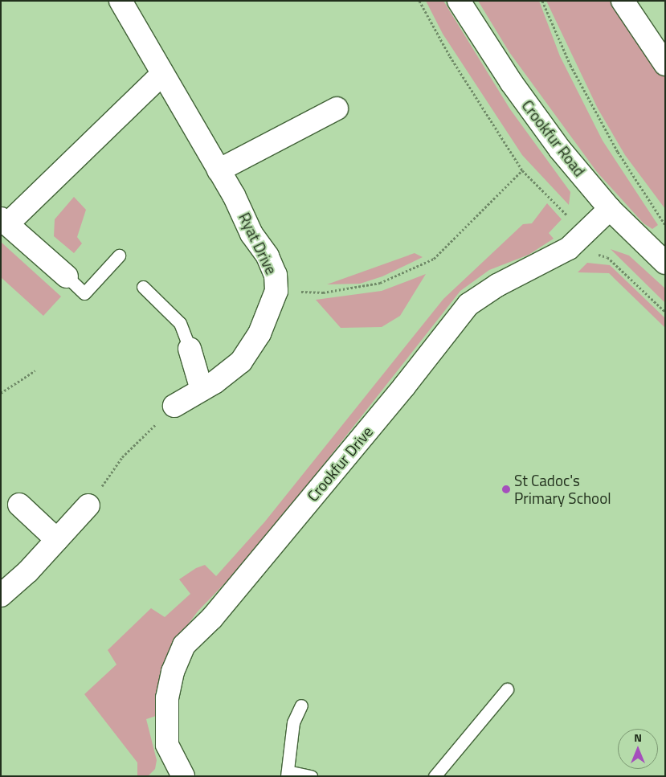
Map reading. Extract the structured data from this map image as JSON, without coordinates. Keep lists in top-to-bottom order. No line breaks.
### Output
{"streets":{"street":["Crookfur Road","Ryat Drive","Crookfur Drive"]},"crossings":[["Crookfur Road","Crookfur Drive"]],"places":["St Cadoc's Primary School"],"north":"top"}
